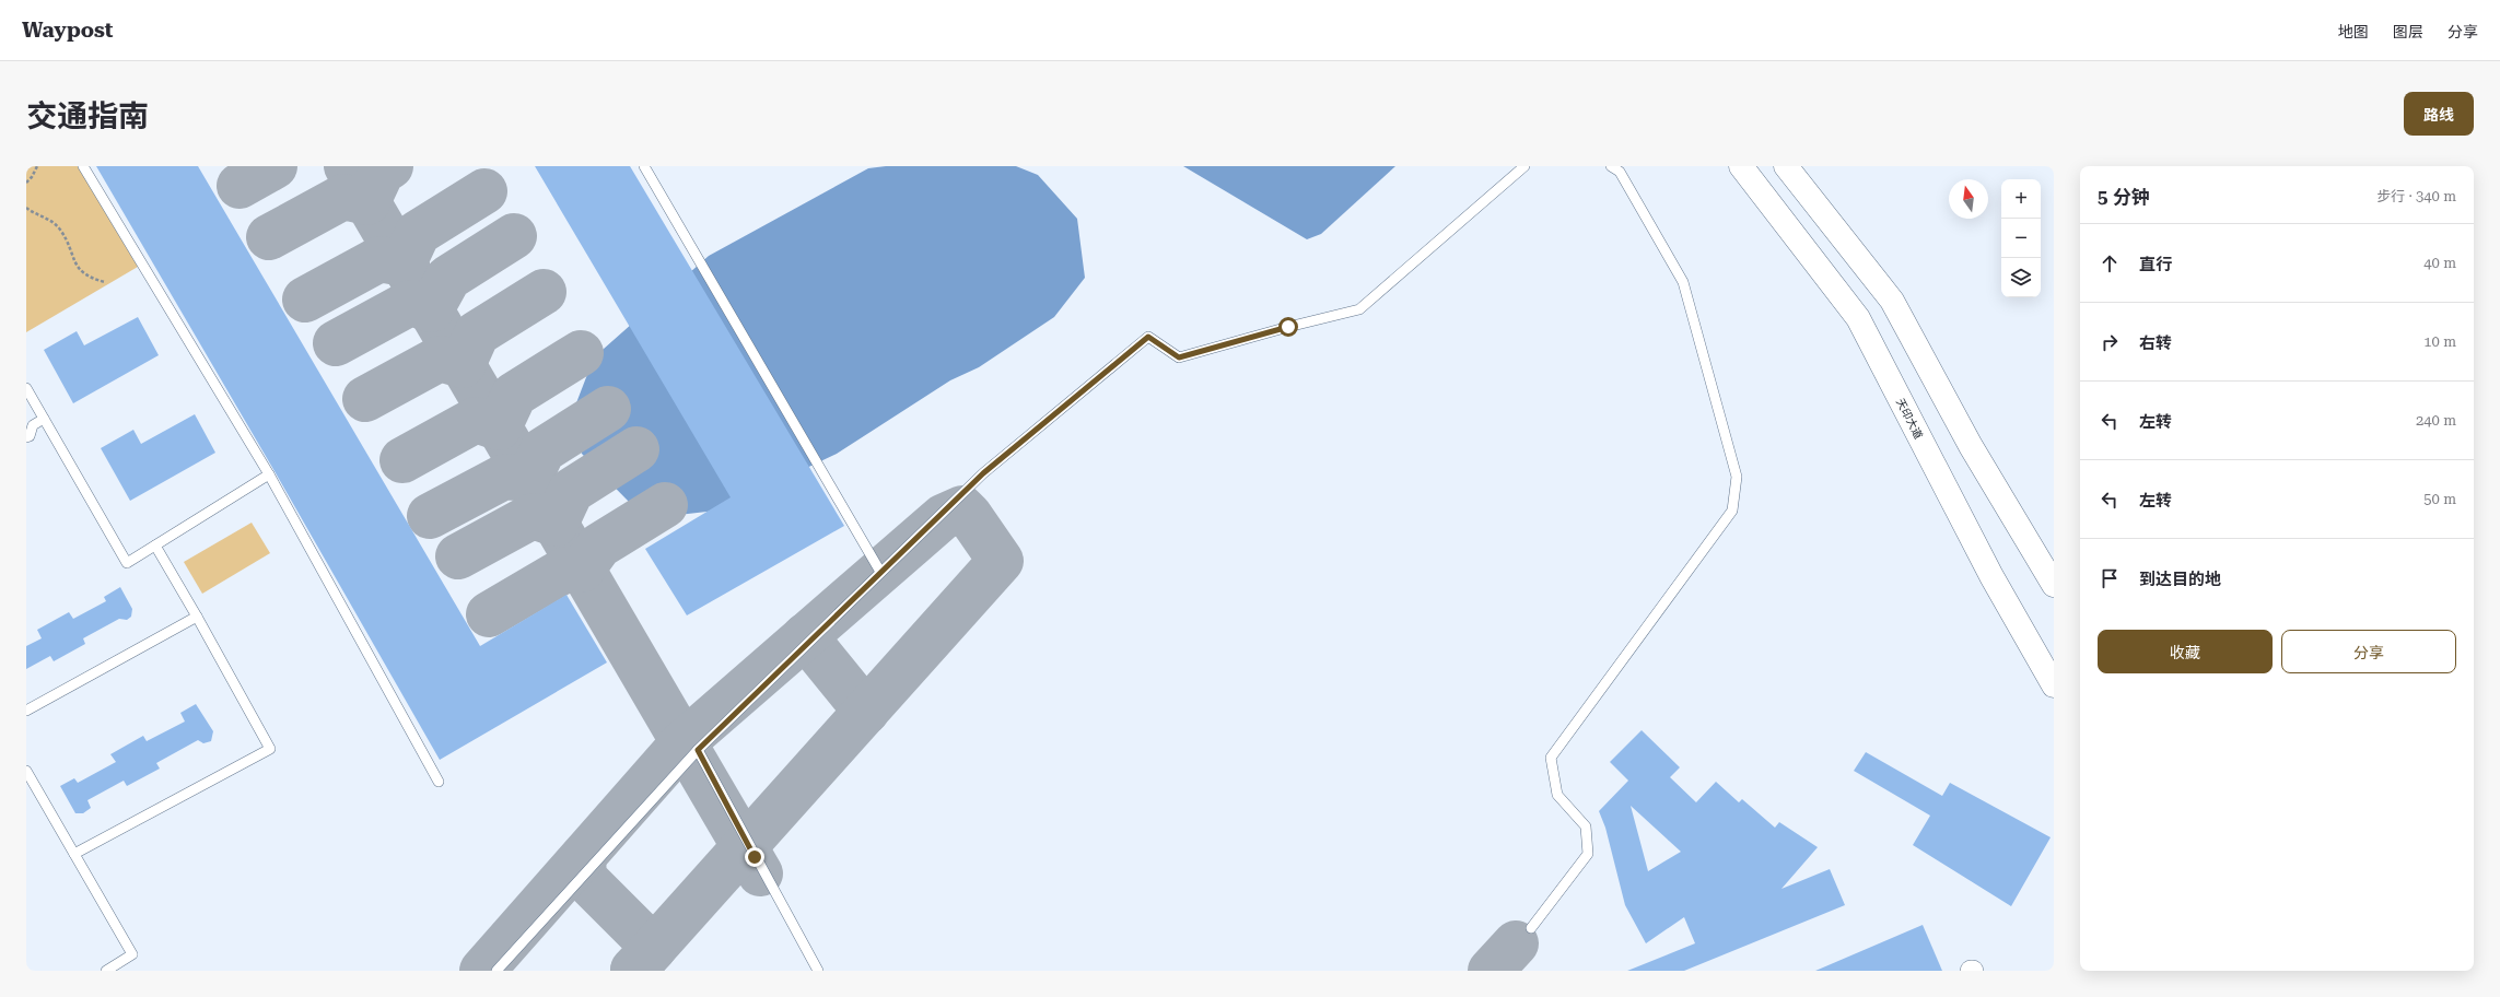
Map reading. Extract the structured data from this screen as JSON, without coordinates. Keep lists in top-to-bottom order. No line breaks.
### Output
{"streets":{"main road":["天印大道"]},"north":"top","page":{"header":"Waypost","nav":["地图","图层","分享"],"title":"交通指南","buttons":["路线",["收藏","分享"]],"heading":["5 分钟","步行 · 340 m"],"map_buttons":["+","−"],"list":[["直行","40 m"],["右转","10 m"],["左转","240 m"],["左转","50 m"],"到达目的地"]}}
